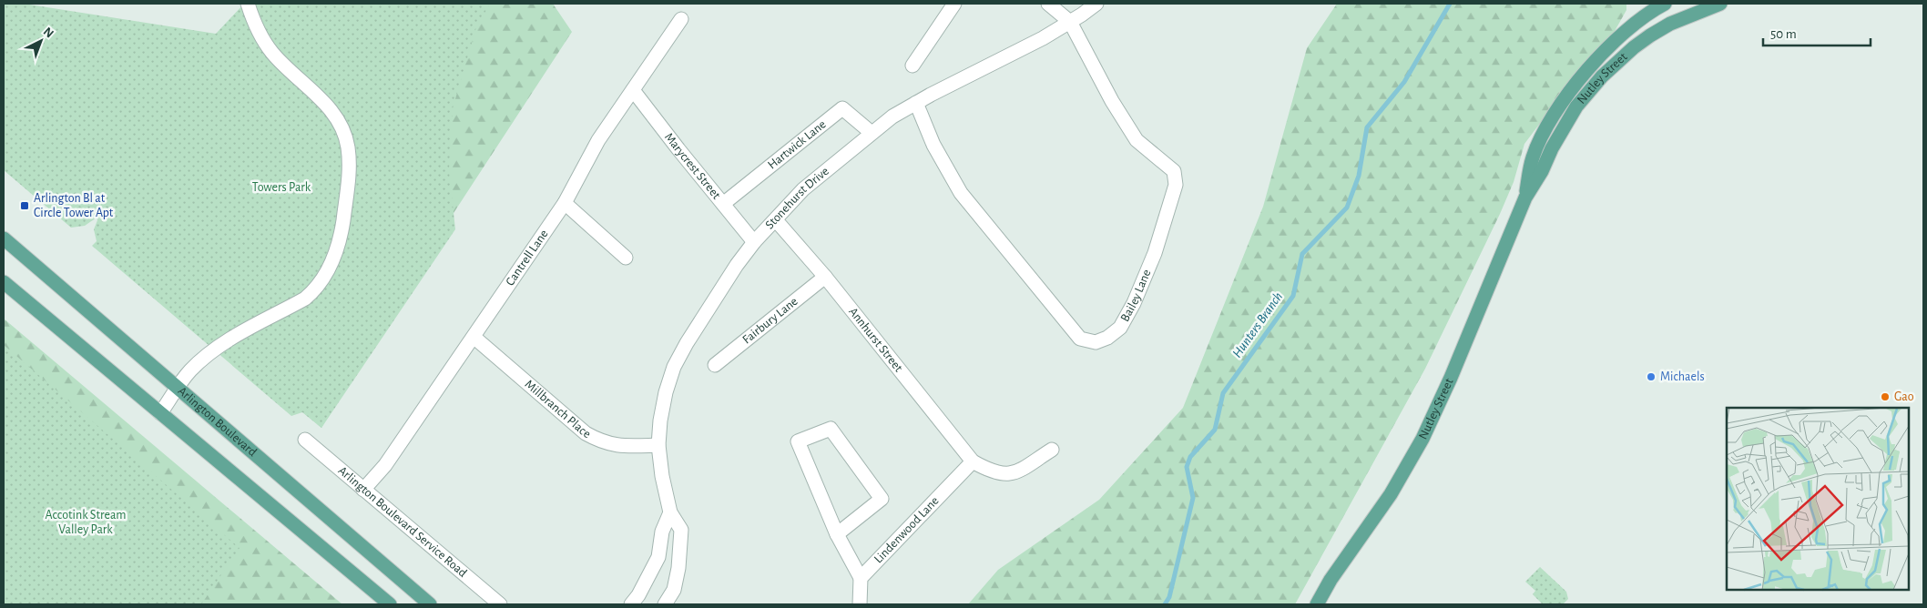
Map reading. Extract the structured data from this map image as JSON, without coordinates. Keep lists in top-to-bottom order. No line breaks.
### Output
{"streets":{"main road":["Nutley Street","Arlington Boulevard"],"street":["Hartwick Lane","Marycrest Street","Stonehurst Drive","Cantrell Lane","Bailey Lane","Fairbury Lane","Annhurst Street","Millbranch Place","Arlington Boulevard Service Road","Lindenwood Lane"]},"crossings":[["Hartwick Lane","Marycrest Street"],["Hartwick Lane","Stonehurst Drive"],["Marycrest Street","Stonehurst Drive"],["Marycrest Street","Cantrell Lane"],["Stonehurst Drive","Bailey Lane"],["Stonehurst Drive","Annhurst Street"],["Stonehurst Drive","Millbranch Place"],["Cantrell Lane","Millbranch Place"],["Cantrell Lane","Arlington Boulevard Service Road"],["Fairbury Lane","Annhurst Street"],["Annhurst Street","Lindenwood Lane"]],"water":["Hunters Branch"],"parks":["Towers Park","Accotink Stream Valley Park"],"places":{"transit":["Arlington Bl at Circle Tower Apt"],"other":["Michaels","Gao"]},"scale_bar":"50 m","north":"top right"}
